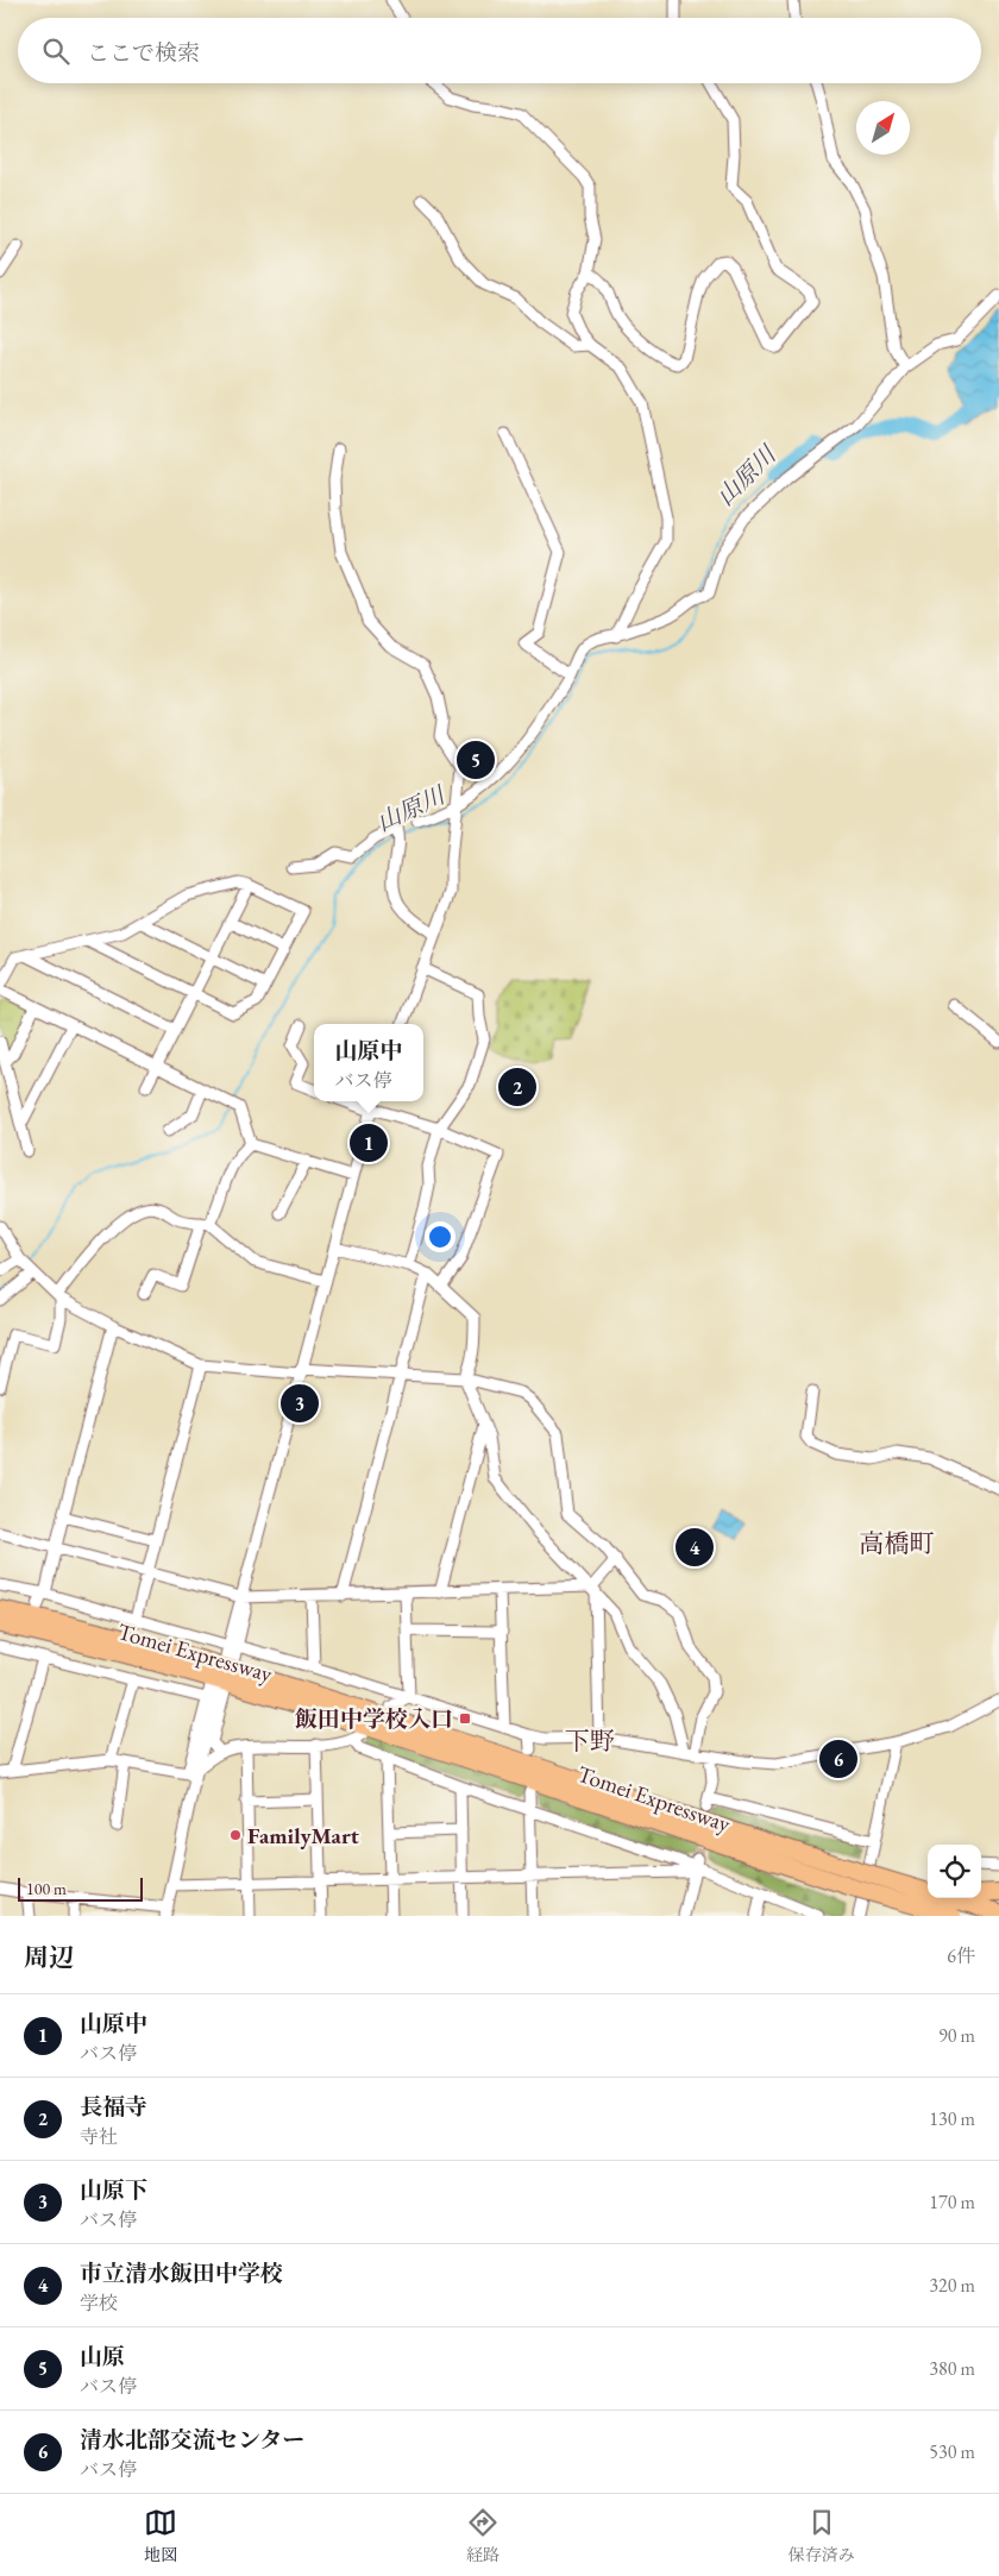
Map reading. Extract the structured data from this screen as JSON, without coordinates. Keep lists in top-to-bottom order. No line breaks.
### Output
{"streets":{"highway":["Tomei Expressway"]},"districts":["高橋町","下野"],"water":["山原川"],"places":{"transit":["飯田中学校入口"],"other":["FamilyMart"]},"scale_bar":"100 m","north":"top right","page":{"search":"ここで検索","pins":["5","2","1","3","4","6"],"popup":["山原中","バス停"],"scale":"100 m","heading":["周辺","6件"],"list":[{"mark":"1","name":"山原中","note":"バス停","value":"90 m"},{"mark":"2","name":"長福寺","note":"寺社","value":"130 m"},{"mark":"3","name":"山原下","note":"バス停","value":"170 m"},{"mark":"4","name":"市立清水飯田中学校","note":"学校","value":"320 m"},{"mark":"5","name":"山原","note":"バス停","value":"380 m"},{"mark":"6","name":"清水北部交流センター","note":"バス停","value":"530 m"}],"nav":["地図","経路","保存済み"]}}
